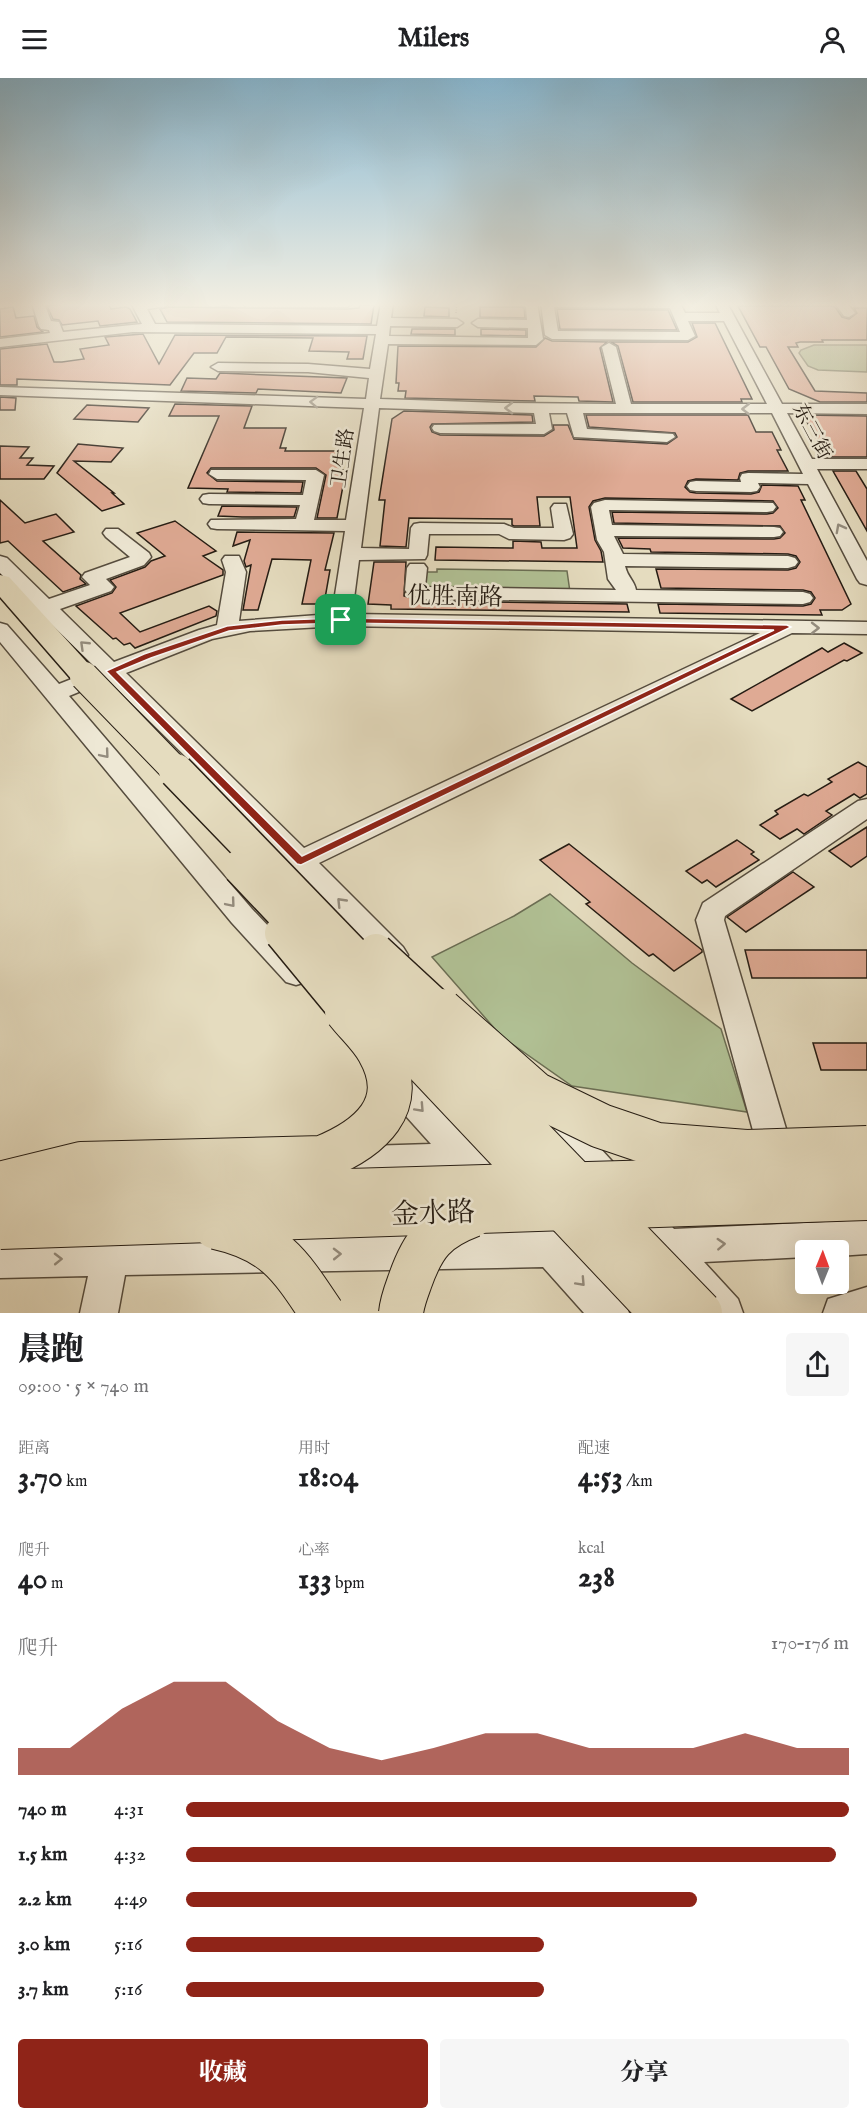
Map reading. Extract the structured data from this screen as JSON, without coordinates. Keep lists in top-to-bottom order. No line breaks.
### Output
{"streets":{"main road":["金水路"],"street":["东三街","卫生路","优胜南路"]},"crossings":[["卫生路","优胜南路"]],"one_way":["东三街"],"north":"top","page":{"header":"Milers","heading":["晨跑","09:00 · 5 × 740 m"],"stats":[["距离","3.70 km"],["用时","18:04"],["配速","4:53 /km"],["爬升","40 m"],["心率","133 bpm"],["kcal","238"]],"chart":["爬升","170–176 m"],"list":[{"name":"740 m","note":"4:31"},{"name":"1.5 km","note":"4:32"},{"name":"2.2 km","note":"4:49"},{"name":"3.0 km","note":"5:16"},{"name":"3.7 km","note":"5:16"}],"buttons":["收藏","分享"]}}
